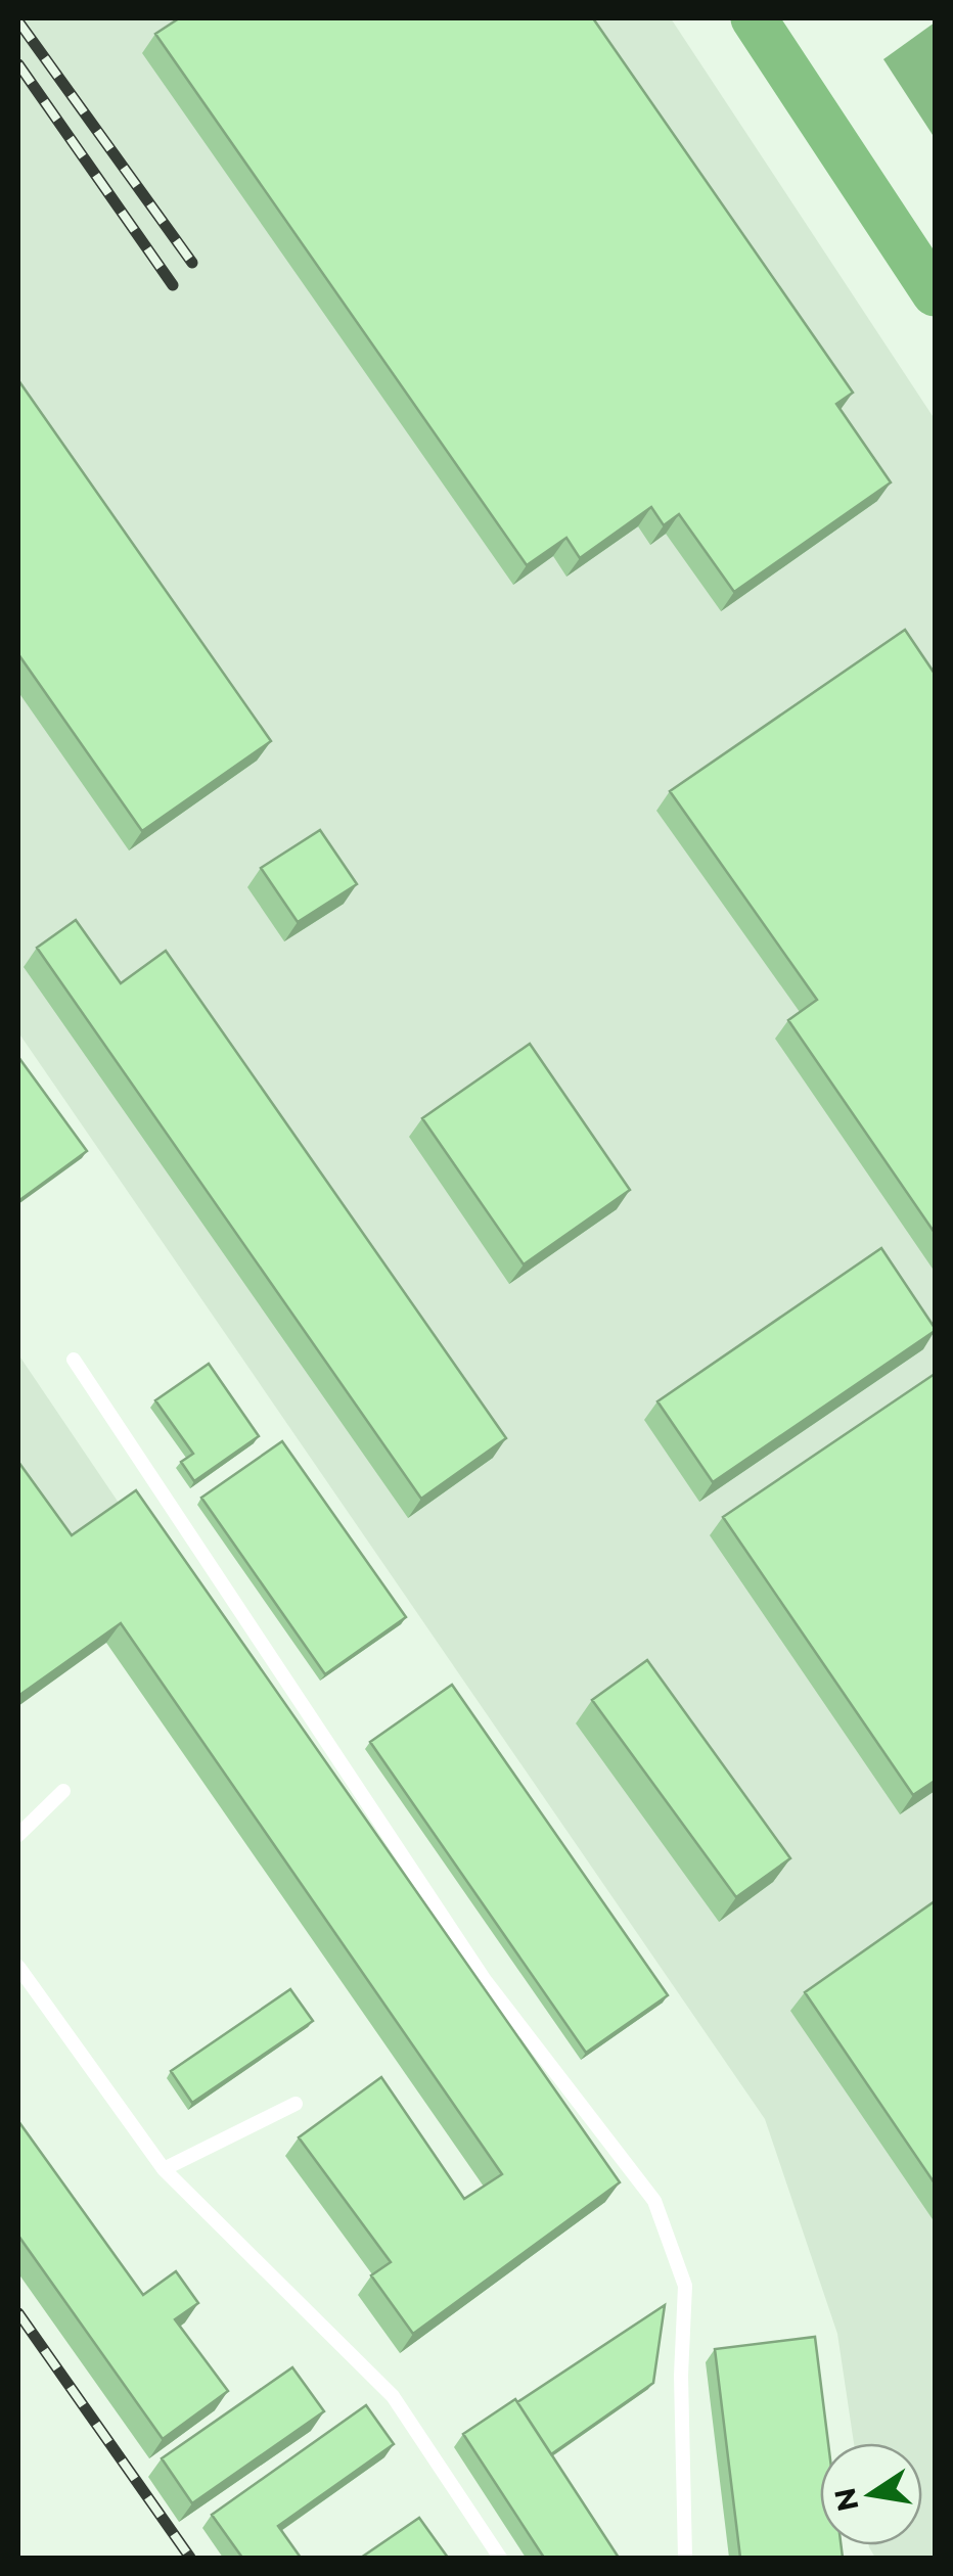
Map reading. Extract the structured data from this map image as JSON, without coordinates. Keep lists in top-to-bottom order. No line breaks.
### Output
{"north":"left"}
